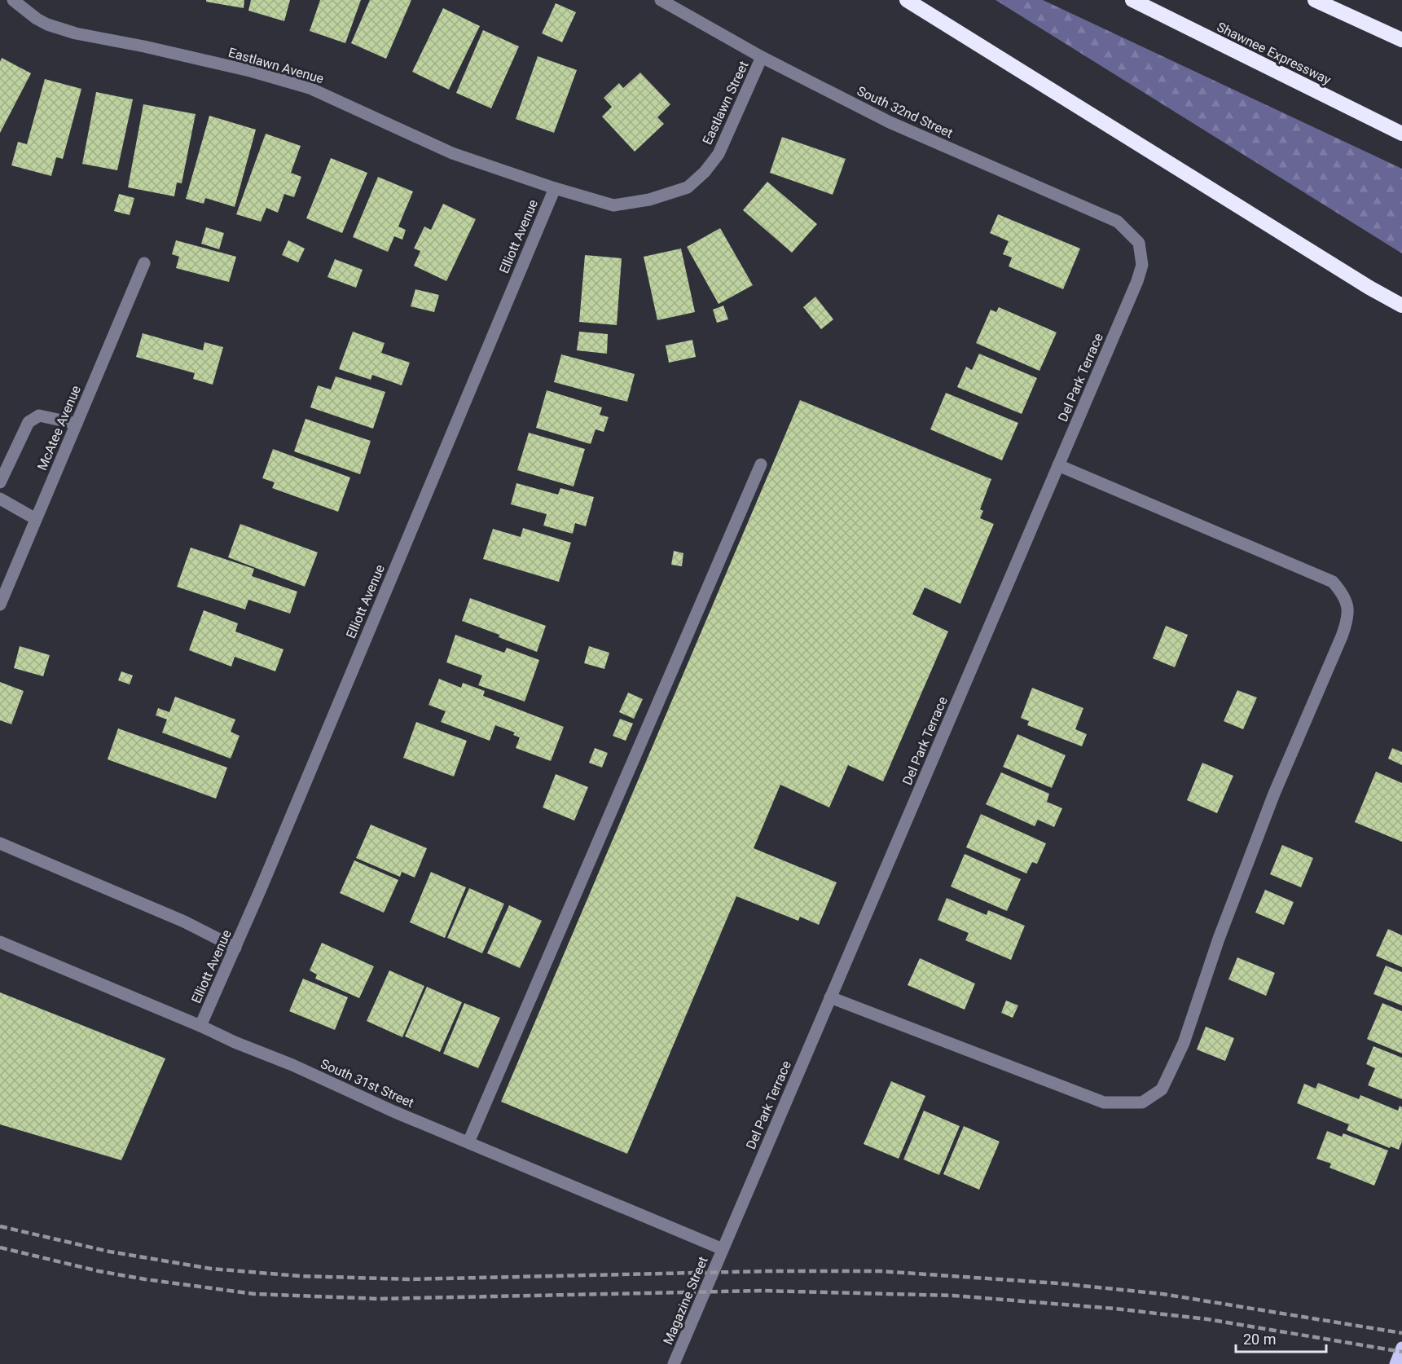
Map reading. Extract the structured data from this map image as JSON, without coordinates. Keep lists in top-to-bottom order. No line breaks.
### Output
{"streets":{"highway":["Shawnee Expressway"],"street":["Eastlawn Avenue","Eastlawn Street","South 32nd Street","Elliott Avenue","Del Park Terrace","McAtee Avenue","South 31st Street","Magazine Street"]},"crossings":[["Eastlawn Avenue","Eastlawn Street"],["Eastlawn Avenue","Elliott Avenue"],["Eastlawn Street","South 32nd Street"],["Eastlawn Street","Elliott Avenue"],["South 32nd Street","Del Park Terrace"],["Elliott Avenue","South 31st Street"],["Del Park Terrace","South 31st Street"],["Del Park Terrace","Magazine Street"],["South 31st Street","Magazine Street"]],"scale_bar":"20 m"}
